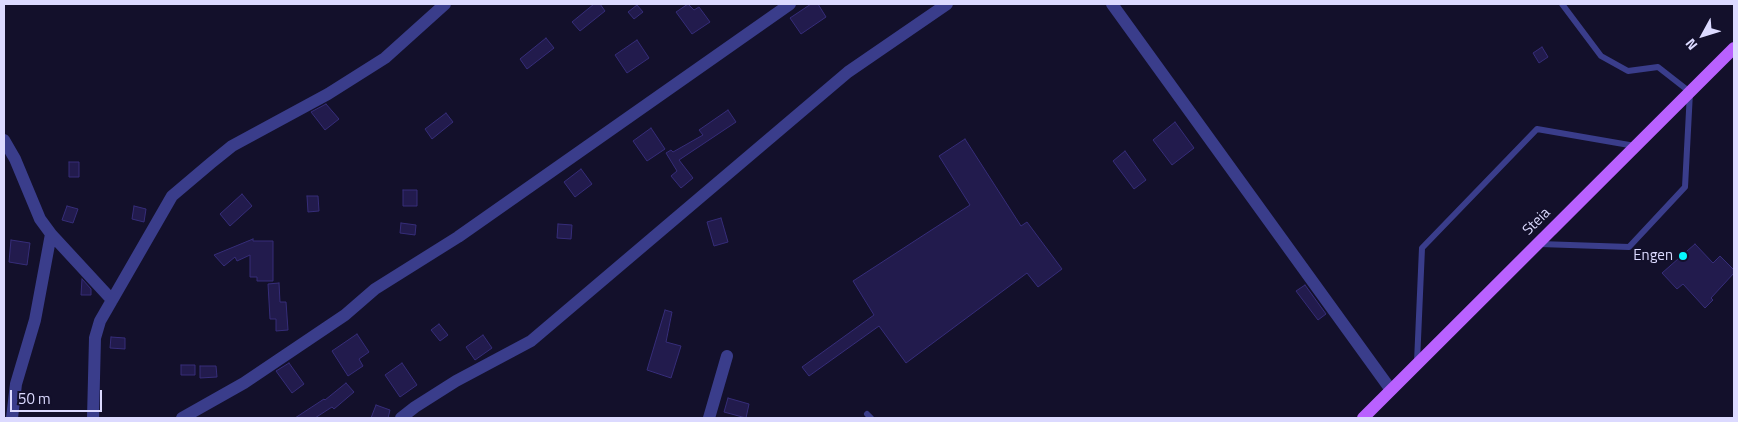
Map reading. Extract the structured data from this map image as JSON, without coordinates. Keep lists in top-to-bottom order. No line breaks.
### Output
{"streets":{"main road":["Steia"]},"places":["Engen"],"scale_bar":"50 m","north":"bottom left"}
